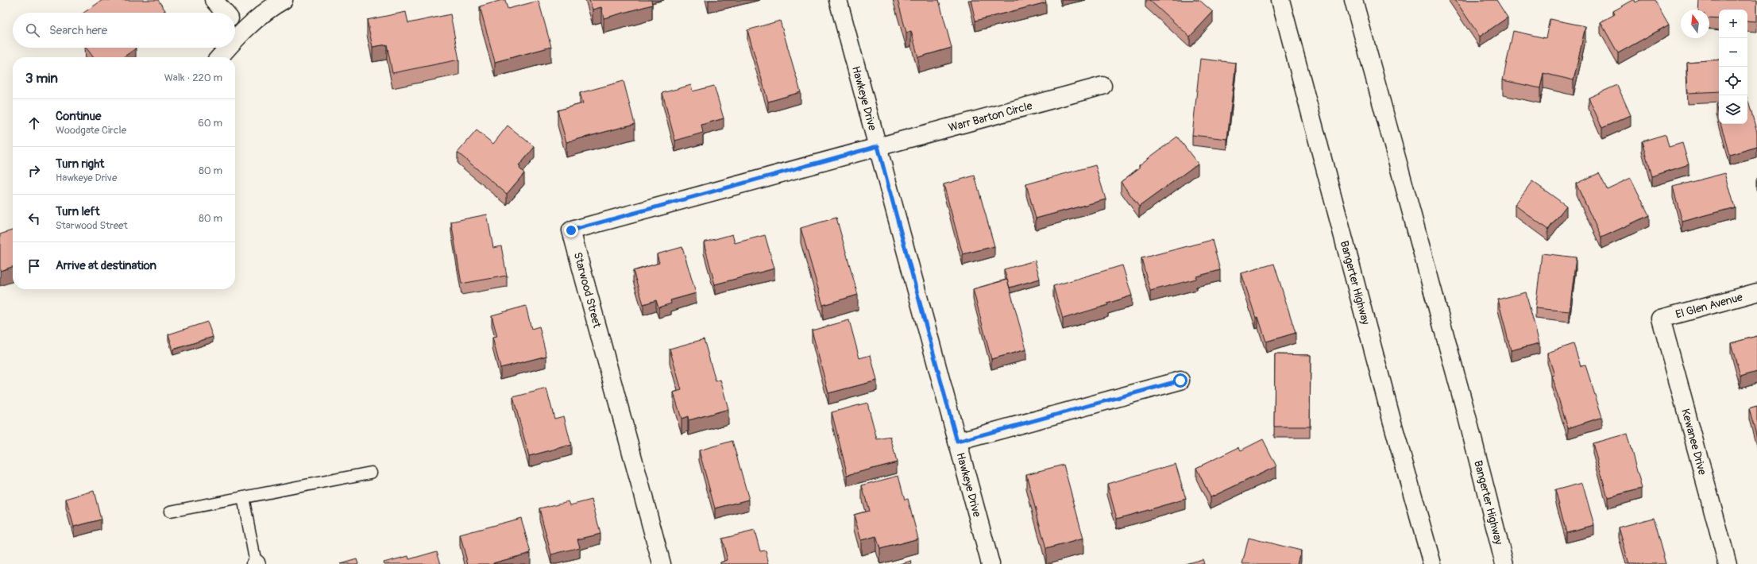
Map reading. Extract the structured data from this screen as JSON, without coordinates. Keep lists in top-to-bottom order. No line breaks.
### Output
{"streets":{"main road":["Hawkeye Drive","Warr Barton Circle","Bangerter Highway","Starwood Street","El Glen Avenue","Kewanee Drive"]},"crossings":[["Hawkeye Drive","Warr Barton Circle"],["Hawkeye Drive","Starwood Street"],["Warr Barton Circle","Starwood Street"],["El Glen Avenue","Kewanee Drive"]],"north":"top","page":{"map_buttons":["+","−"],"search":"Search here","heading":["3 min","Walk · 220 m"],"list":[["Continue","Woodgate Circle","60 m"],["Turn right","Hawkeye Drive","80 m"],["Turn left","Starwood Street","80 m"],"Arrive at destination"]}}
